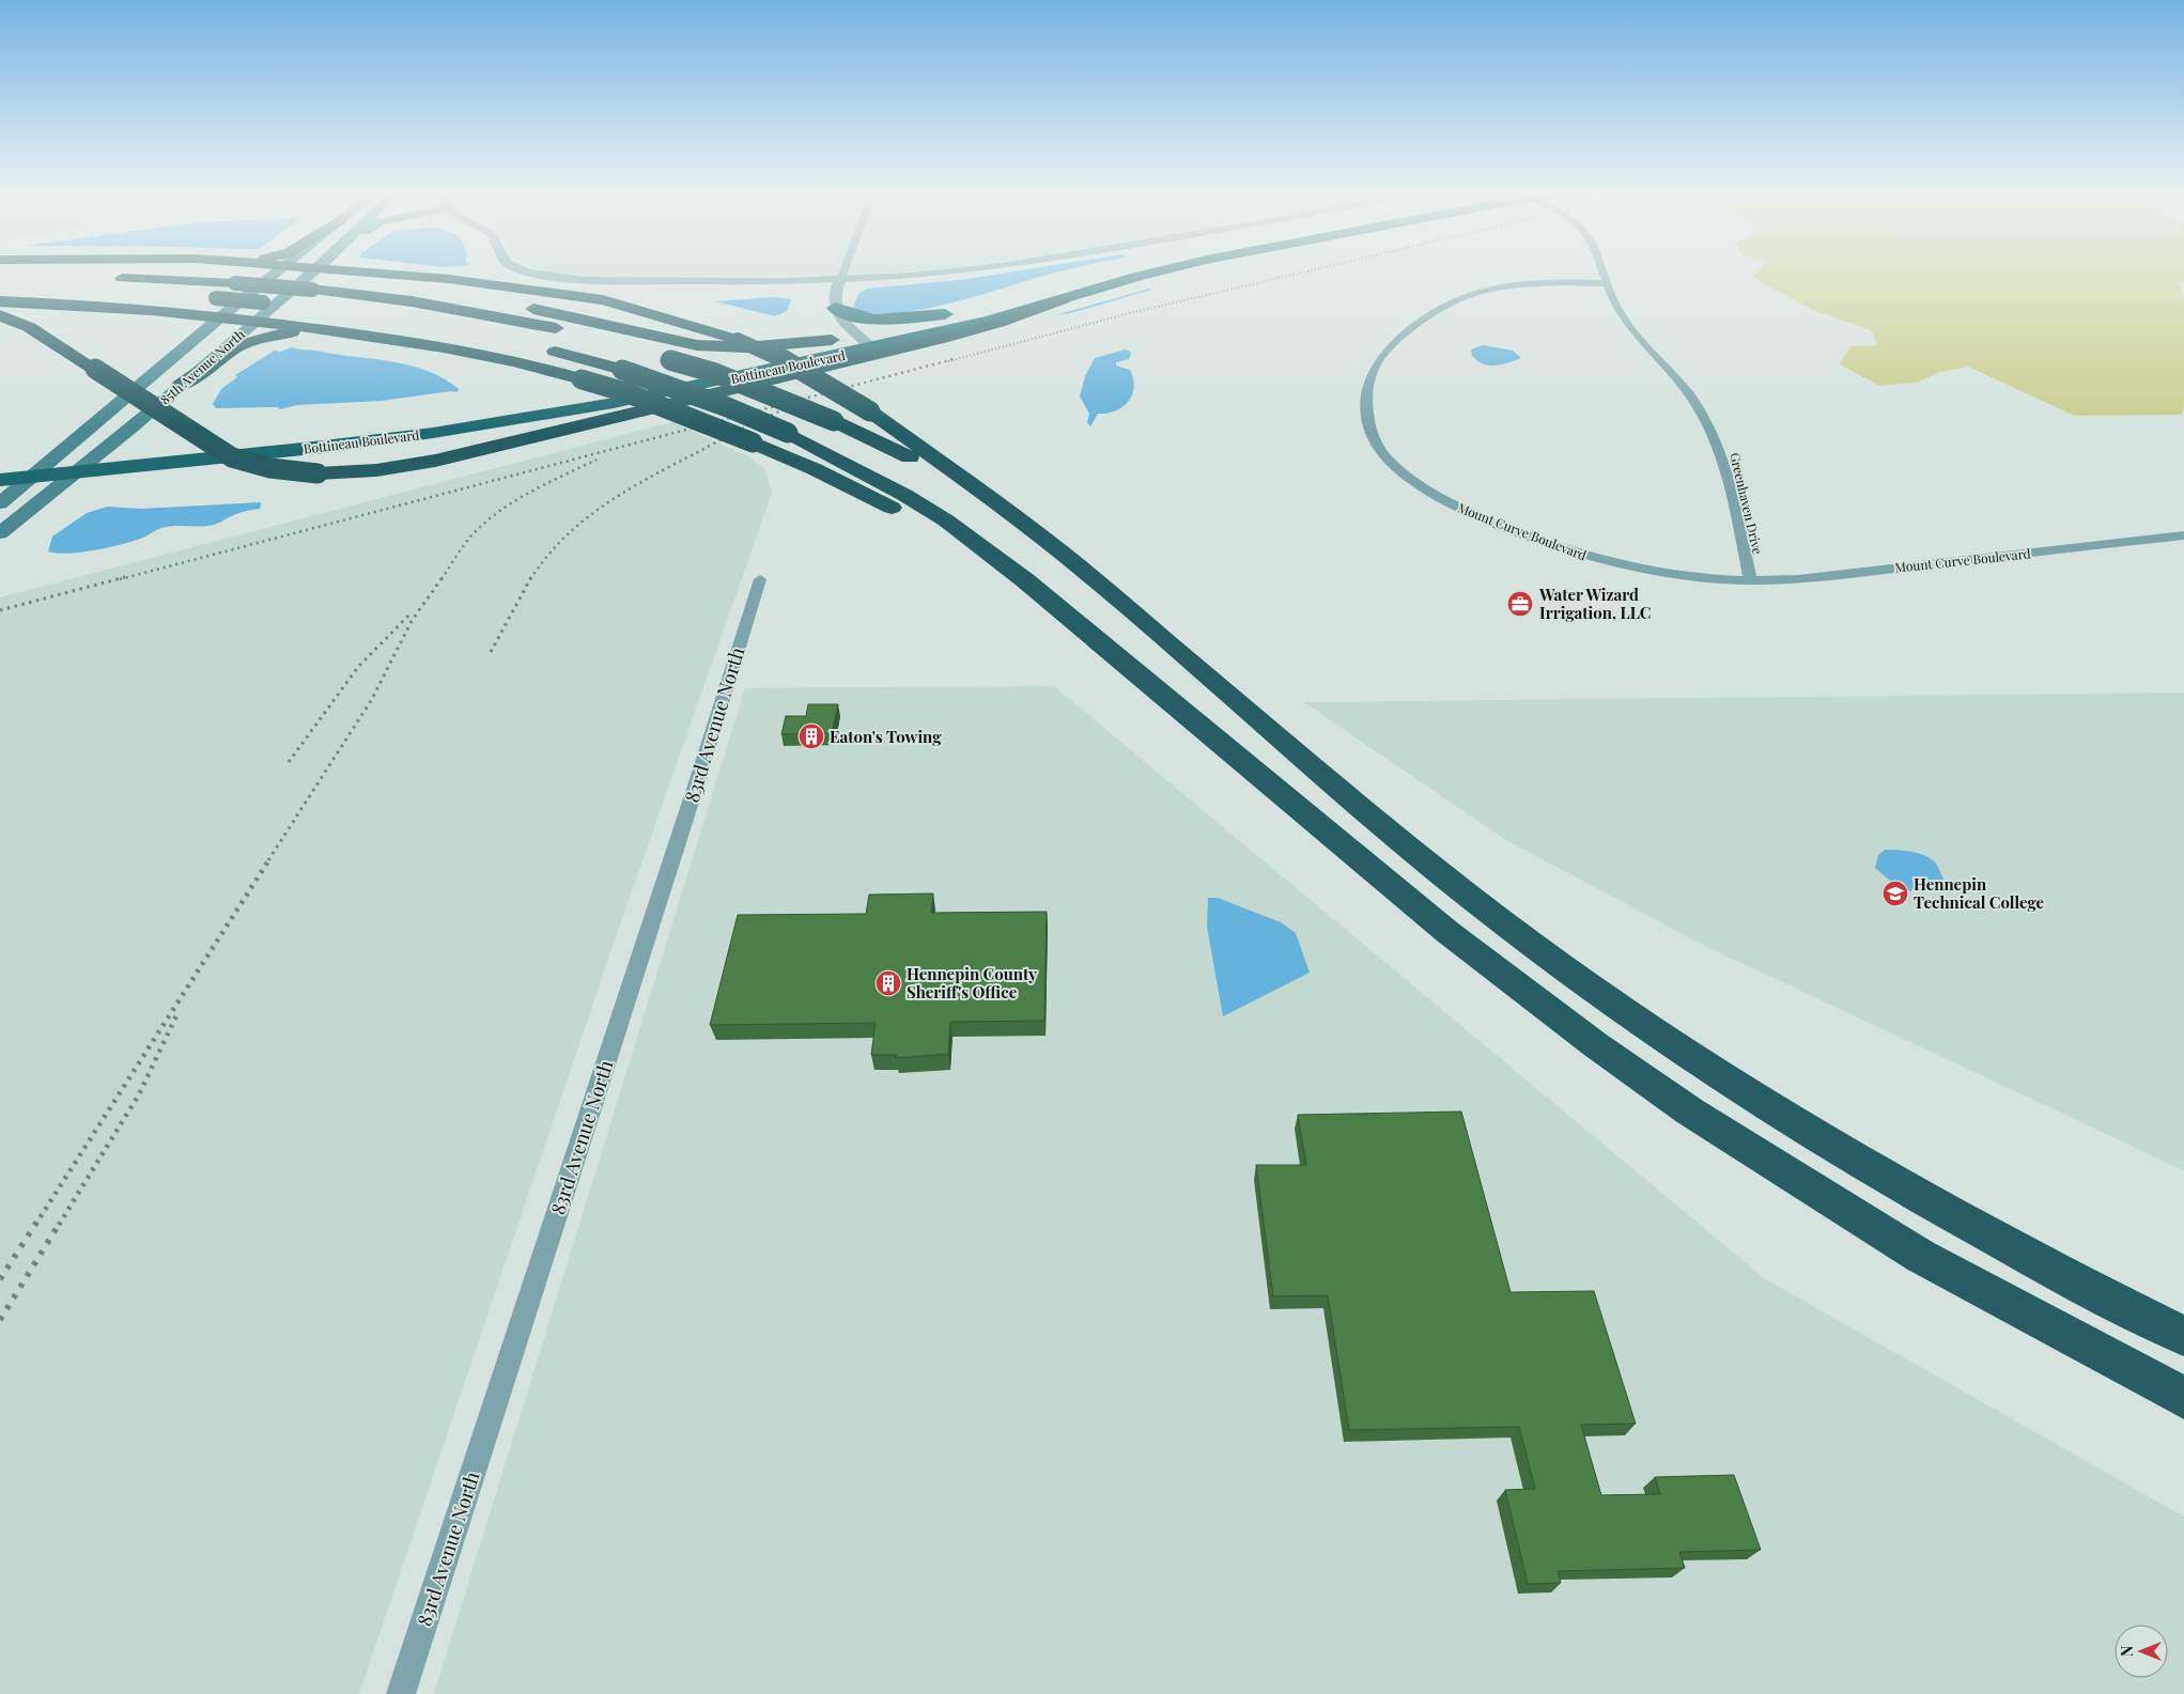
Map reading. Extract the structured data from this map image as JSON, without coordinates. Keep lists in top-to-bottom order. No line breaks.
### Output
{"streets":{"highway":["Bottineau Boulevard"],"main road":["85th Avenue North"],"street":["Greenhaven Drive","Mount Curve Boulevard","83rd Avenue North"]},"crossings":[["85th Avenue North","Bottineau Boulevard"],["Greenhaven Drive","Mount Curve Boulevard"]],"places":{"office":["Water Wizard Irrigation, LLC"],"building":["Eaton's Towing","Hennepin County Sheriff's Office"],"school or university":["Hennepin Technical College"]},"north":"left"}
